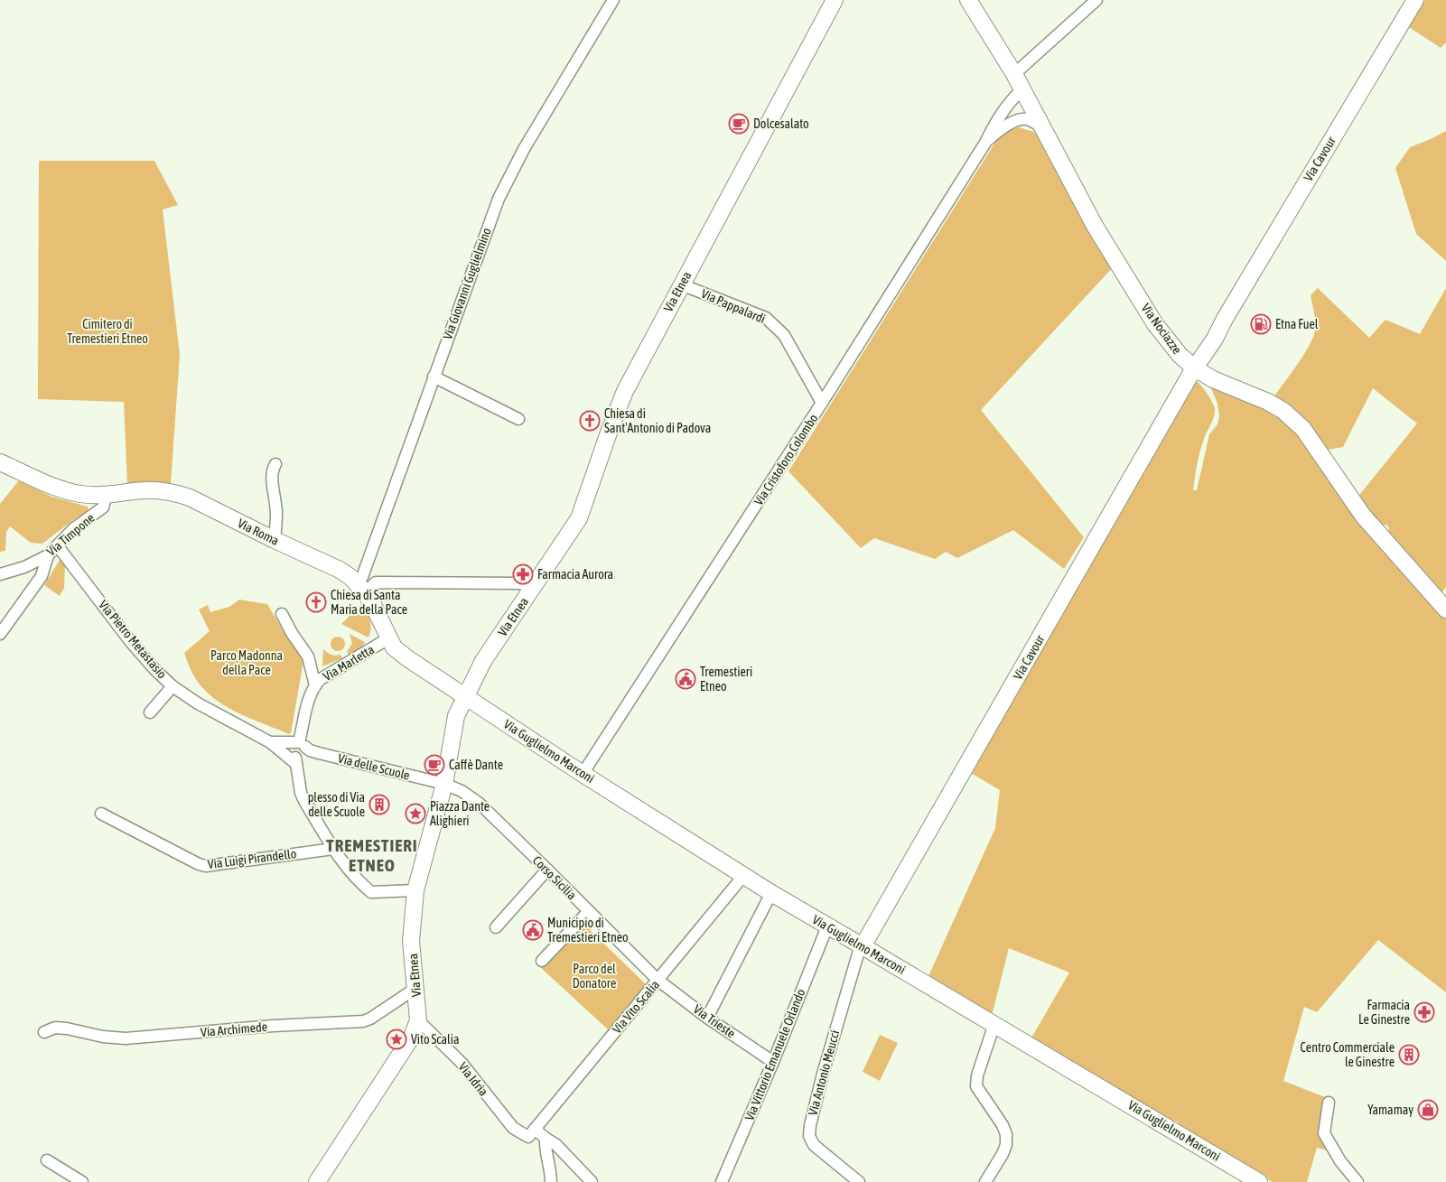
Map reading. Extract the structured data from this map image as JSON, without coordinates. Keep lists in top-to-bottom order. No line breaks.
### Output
{"streets":{"main road":["Via Cavour","Via Etnea","Via Nociazze","Via Roma","Via Guglielmo Marconi"],"street":["Via Giovanni Guglielmino","Via Pappalardi","Via Cristoforo Colombo","Via Timpone","Via Pietro Metastasio","Via Marletta","Via delle Scuole","Via Luigi Pirandello","Corso Sicilia","Via Vito Scalia","Via Trieste","Via Archimede","Via Vittorio Emanuele Orlando","Via Antonio Meucci","Via Idria"]},"crossings":[["Via Cavour","Via Nociazze"],["Via Cavour","Via Guglielmo Marconi"],["Via Cavour","Via Antonio Meucci"],["Via Giovanni Guglielmino","Via Roma"],["Via Etnea","Via Pappalardi"],["Via Etnea","Via Roma"],["Via Etnea","Via Guglielmo Marconi"],["Via Etnea","Via delle Scuole"],["Via Etnea","Corso Sicilia"],["Via Etnea","Via Archimede"],["Via Etnea","Via Idria"],["Via Pappalardi","Via Cristoforo Colombo"],["Via Cristoforo Colombo","Via Guglielmo Marconi"],["Via Roma","Via Timpone"],["Via Roma","Via Marletta"],["Via Roma","Via Guglielmo Marconi"],["Via Timpone","Via Pietro Metastasio"],["Via Marletta","Via delle Scuole"],["Via Guglielmo Marconi","Via Vito Scalia"],["Via Guglielmo Marconi","Via Vittorio Emanuele Orlando"],["Via Guglielmo Marconi","Via Antonio Meucci"],["Via delle Scuole","Corso Sicilia"],["Corso Sicilia","Via Vito Scalia"],["Corso Sicilia","Via Trieste"],["Via Vito Scalia","Via Trieste"],["Via Vito Scalia","Via Idria"],["Via Trieste","Via Vittorio Emanuele Orlando"]],"districts":["TREMESTIERI ETNEO"],"parks":["Cimitero di Tremestieri Etneo","Parco Madonna della Pace","Parco del Donatore"],"places":{"cafe":["Dolcesalato","Caffè Dante"],"fuel station":["Etna Fuel"],"church":["Chiesa di Sant'Antonio di Padova","Chiesa di Santa Maria della Pace"],"pharmacy":["Farmacia Aurora","Farmacia Le Ginestre"],"public building":["Tremestieri Etneo","Municipio di Tremestieri Etneo"],"building":["plesso di Via delle Scuole","Centro Commerciale le Ginestre"],"place":["Piazza Dante Alighieri","Vito Scalia"],"shop":["Yamamay"]}}
